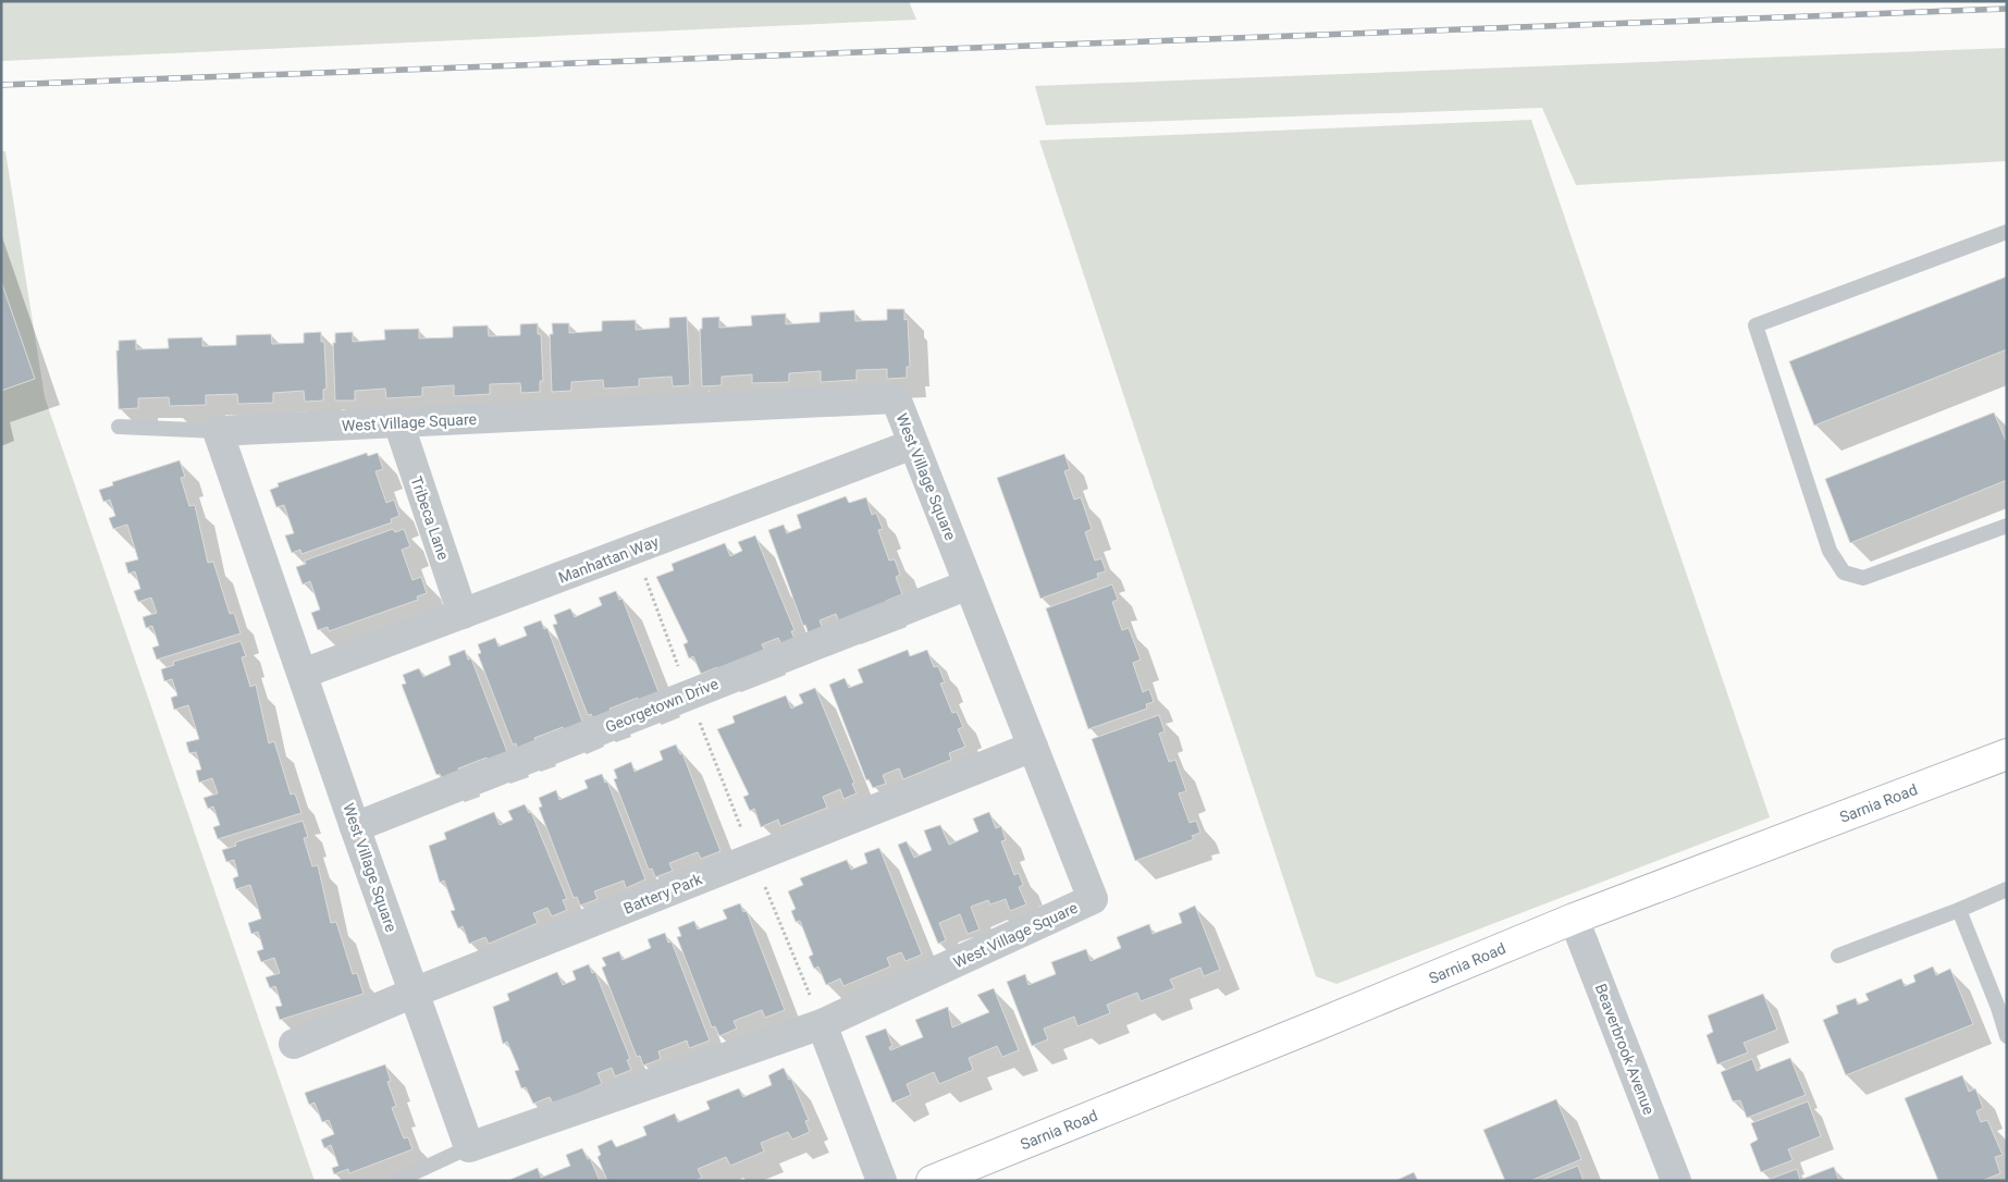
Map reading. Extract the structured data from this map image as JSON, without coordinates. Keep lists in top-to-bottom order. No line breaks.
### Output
{"streets":{"main road":["Sarnia Road"],"street":["West Village Square","Tribeca Lane","Manhattan Way","Georgetown Drive","Battery Park","Beaverbrook Avenue"]},"crossings":[["West Village Square","Tribeca Lane"],["West Village Square","Manhattan Way"],["West Village Square","Georgetown Drive"],["West Village Square","Battery Park"],["Tribeca Lane","Manhattan Way"],["Sarnia Road","Beaverbrook Avenue"]]}
